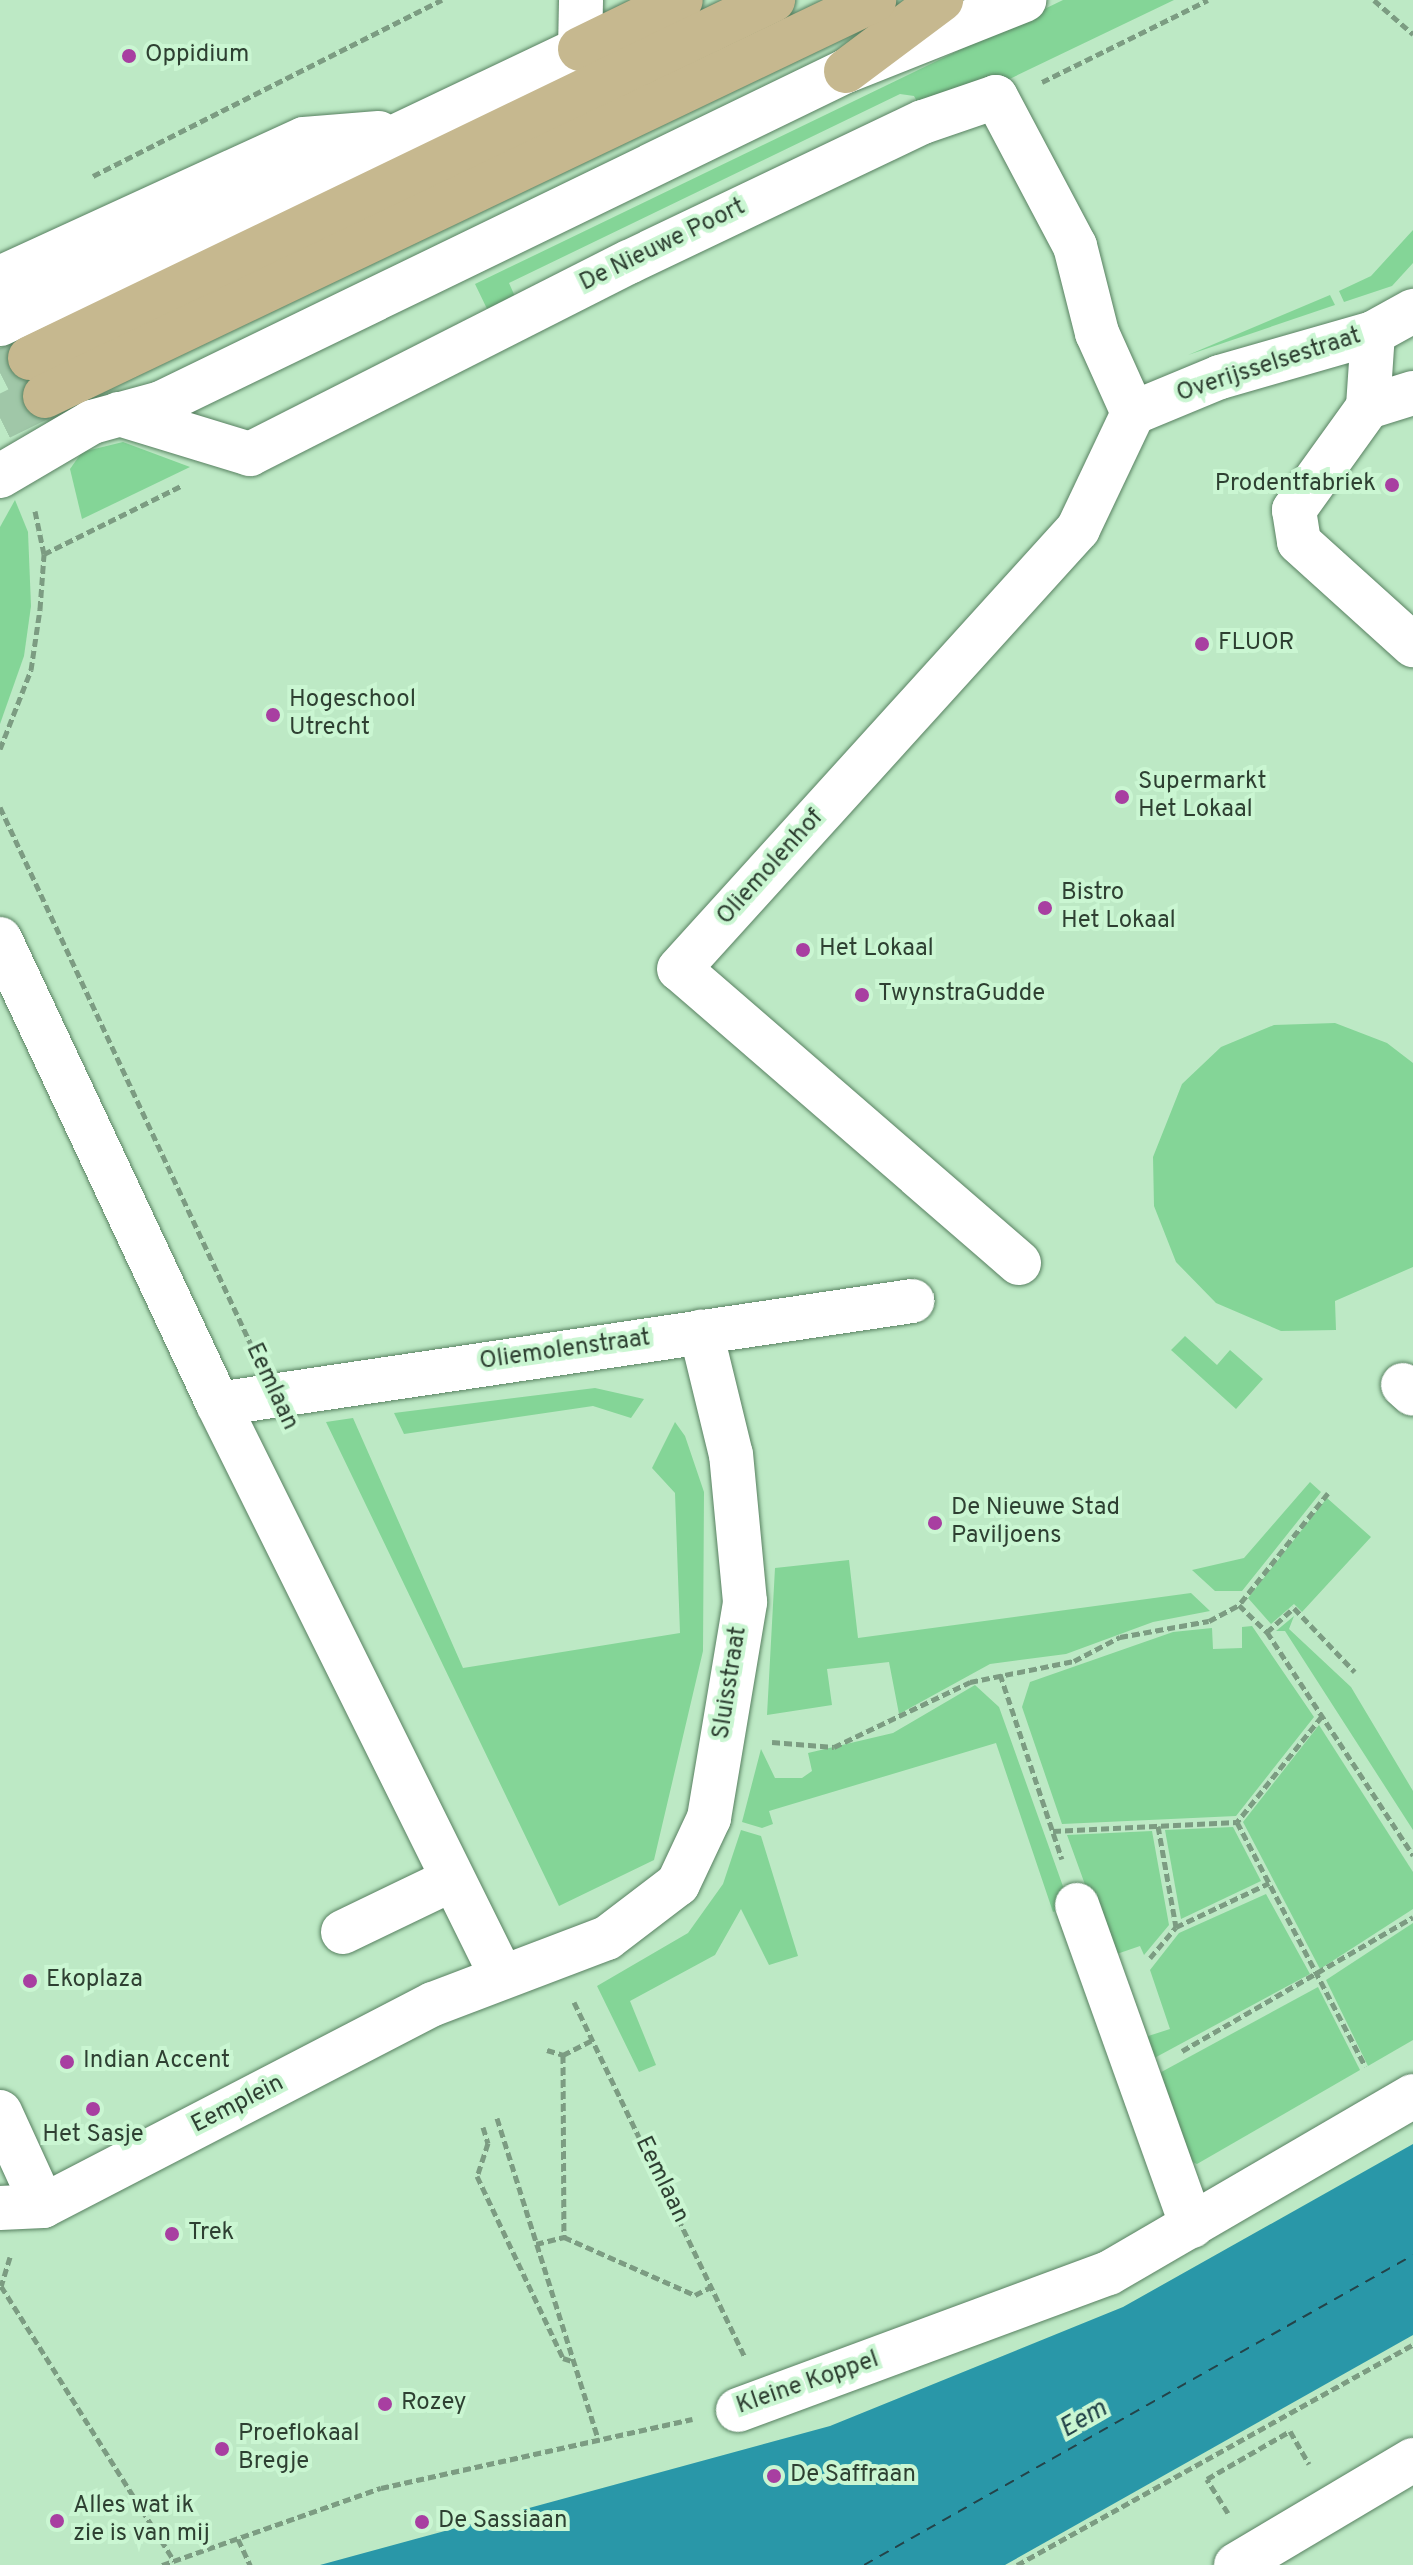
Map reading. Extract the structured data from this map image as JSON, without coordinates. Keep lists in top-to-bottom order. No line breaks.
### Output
{"streets":{"street":["De Nieuwe Poort","Overijsselsestraat","Oliemolenhof","Oliemolenstraat","Sluisstraat","Eemplein","Kleine Koppel"],"path":["Eemlaan"]},"crossings":[["Overijsselsestraat","Oliemolenhof"],["Oliemolenstraat","Eemlaan"],["Oliemolenstraat","Sluisstraat"],["Eemlaan","Sluisstraat"],["Eemlaan","Kleine Koppel"]],"water":["Eem"],"places":["Oppidium","Prodentfabriek","FLUOR","Hogeschool Utrecht","Supermarkt Het Lokaal","Bistro Het Lokaal","Het Lokaal","TwynstraGudde","De Nieuwe Stad Paviljoens","Ekoplaza","Indian Accent","Het Sasje","Trek","Rozey","Proeflokaal Bregje","De Saffraan","Alles wat ik zie is van mij","De Sassiaan"]}
